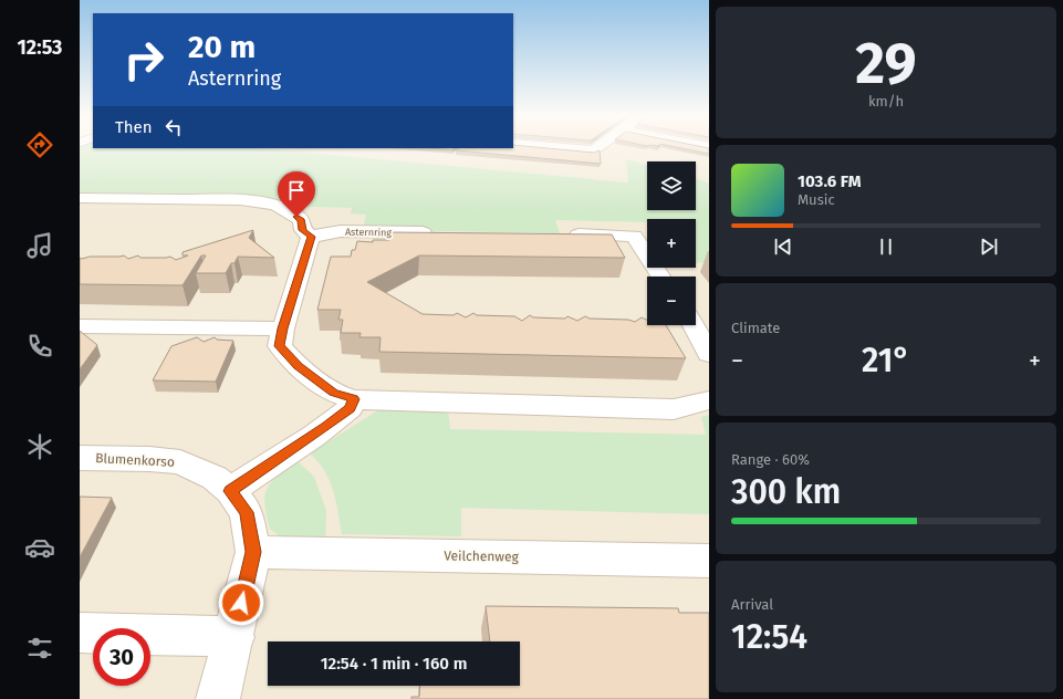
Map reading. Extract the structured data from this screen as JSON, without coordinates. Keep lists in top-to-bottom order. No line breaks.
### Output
{"streets":{"street":["Asternring","Blumenkorso","Veilchenweg"]},"crossings":[["Blumenkorso","Veilchenweg"]],"page":{"tabs":"12:53","tile":[["29","km/h"],"Climate",["Range · 60%","300 km"],["Arrival","12:54"]],"turn":["20 m","Asternring"],"then":"Then","map_buttons":["+","−"],"song":["103.6 FM","Music"],"heat":["−","21°","+"],"limit":"30","trip":"12:54 · 1 min · 160 m"}}
